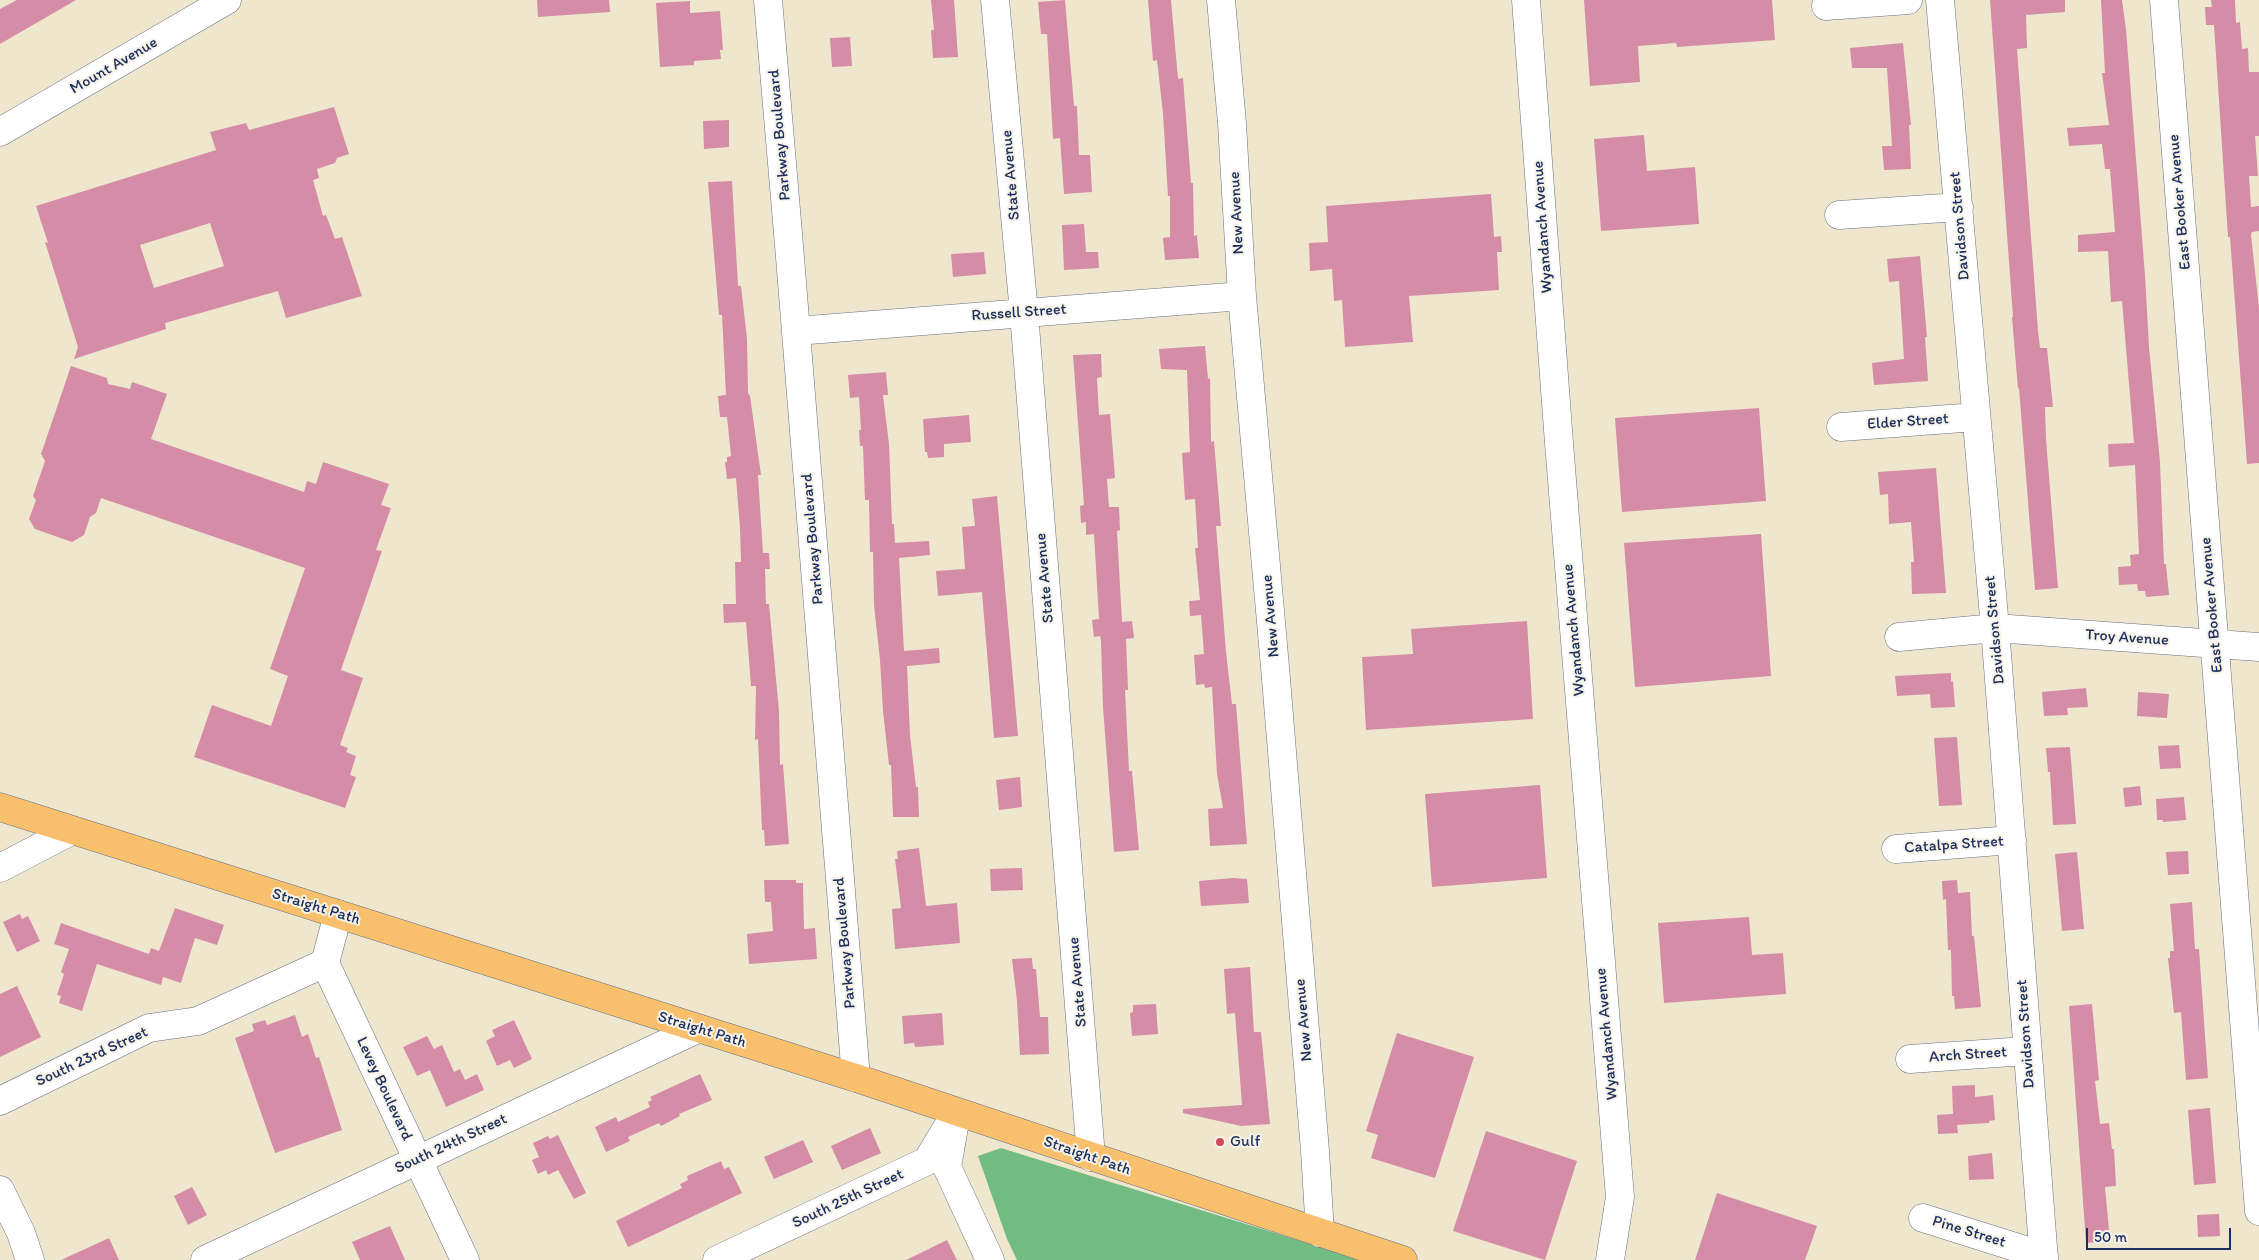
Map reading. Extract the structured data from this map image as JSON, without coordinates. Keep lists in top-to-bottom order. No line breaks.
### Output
{"streets":{"main road":["Straight Path"],"street":["Mount Avenue","Parkway Boulevard","State Avenue","East Booker Avenue","New Avenue","Davidson Street","Wyandanch Avenue","Russell Street","Elder Street","Troy Avenue","Catalpa Street","Arch Street","South 23rd Street","Levey Boulevard","South 24th Street","South 25th Street","Pine Street"]},"crossings":[["Parkway Boulevard","Russell Street"],["Parkway Boulevard","Straight Path"],["State Avenue","Russell Street"],["State Avenue","Straight Path"],["East Booker Avenue","Troy Avenue"],["New Avenue","Russell Street"],["New Avenue","Straight Path"],["Davidson Street","Elder Street"],["Davidson Street","Troy Avenue"],["Davidson Street","Catalpa Street"],["Davidson Street","Arch Street"],["Davidson Street","Pine Street"],["Straight Path","South 24th Street"],["Straight Path","South 25th Street"],["South 23rd Street","Levey Boulevard"],["Levey Boulevard","South 24th Street"]],"places":["Gulf"],"scale_bar":"50 m"}
